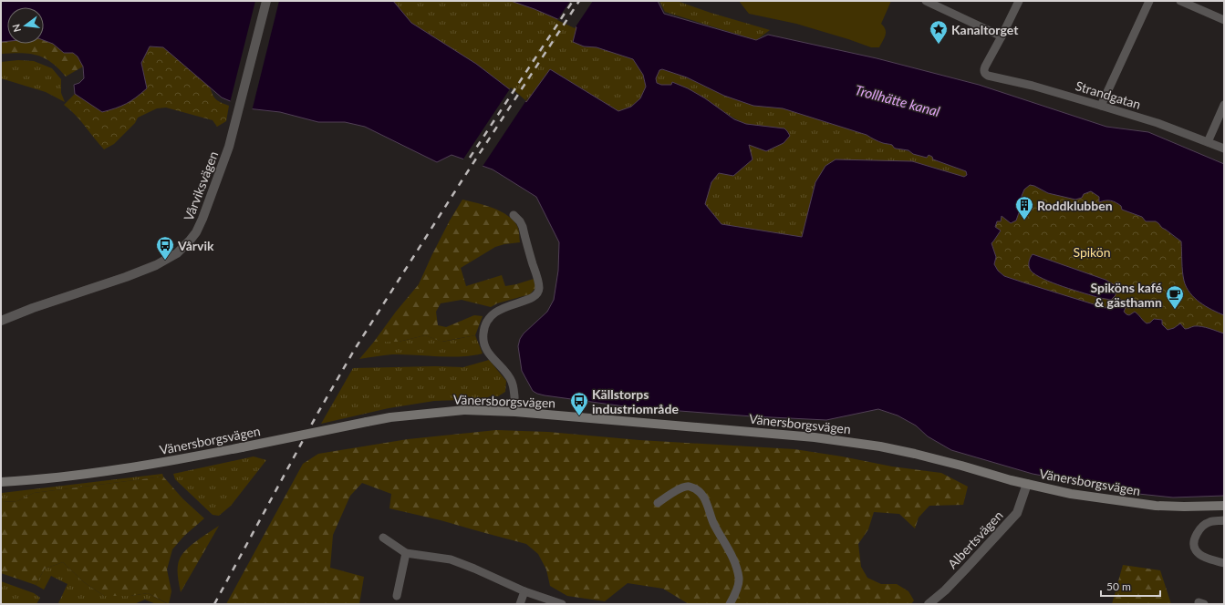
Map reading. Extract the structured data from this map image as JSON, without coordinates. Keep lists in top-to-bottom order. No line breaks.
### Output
{"streets":{"main road":["Vänersborgsvägen"],"street":["Strandgatan","Vårviksvägen","Albertsvägen"]},"crossings":[["Vänersborgsvägen","Albertsvägen"]],"water":["Trollhätte kanal"],"parks":["Spikön"],"places":{"place":["Kanaltorget"],"building":["Roddklubben"],"bus stop":["Vårvik","Källstorps industriområde"],"cafe":["Spiköns kafé & gästhamn"]},"scale_bar":"50 m","north":"left"}
